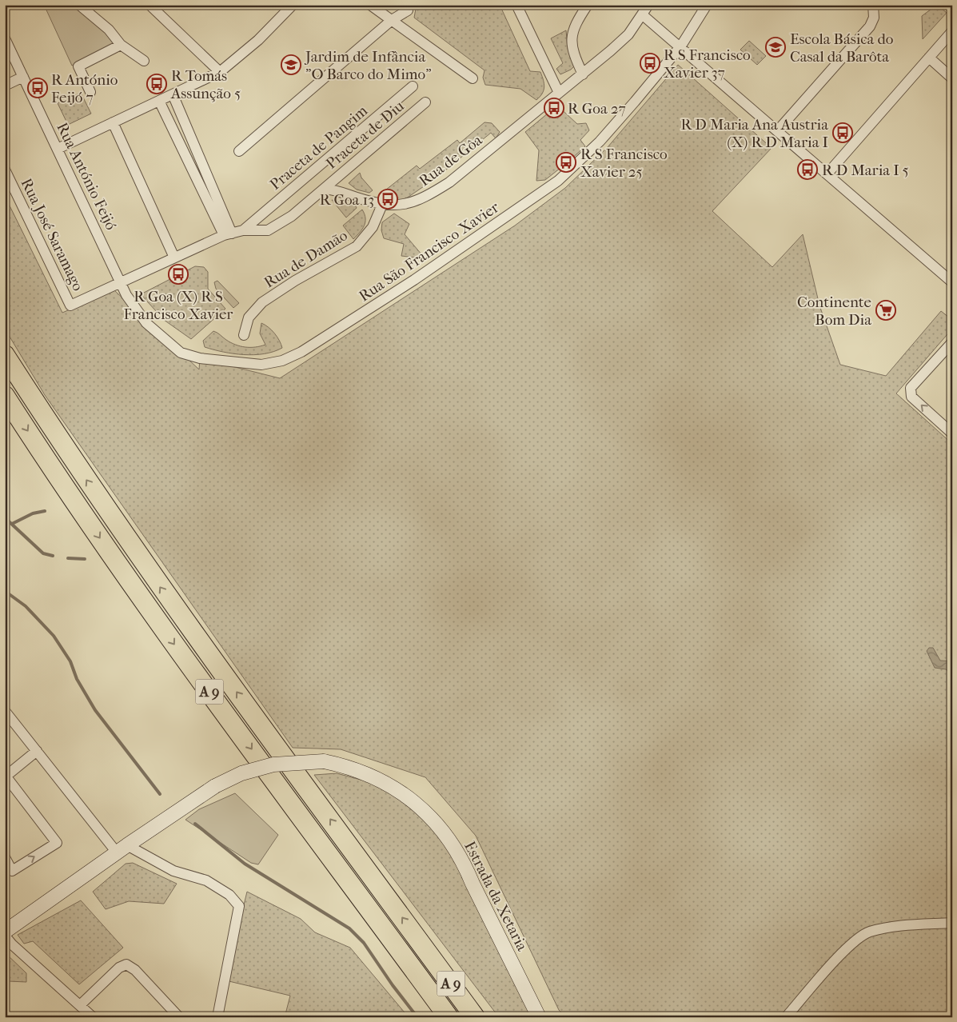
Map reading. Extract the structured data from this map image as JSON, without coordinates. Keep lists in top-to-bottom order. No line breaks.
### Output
{"streets":{"highway":["A 9"],"street":["Praceta de Diu","Praceta de Pangim","Rua de Gôa","Rua António Feijó","Rua José Saramago","Rua São Francisco Xavier","Rua de Damão","Estrada da Xetaria"]},"crossings":[["Praceta de Diu","Rua de Gôa"],["Rua de Gôa","Rua de Damão"],["Rua António Feijó","Rua José Saramago"],["Rua António Feijó","Rua São Francisco Xavier"],["Rua José Saramago","Rua São Francisco Xavier"]],"places":{"school or university":["Escola Básica do Casal da Barôta","Jardim de Infância \"O Barco do Mimo\""],"bus stop":["R S Francisco Xavier 37","R Tomás Assunção 5","R António Feijó 7","R Goa 27","R D Maria Ana Austria (X) R D Maria I","R S Francisco Xavier 25","R D Maria I 5","R Goa 13","R Goa (X) R S Francisco Xavier"],"supermarket":["Continente Bom Dia"]}}
